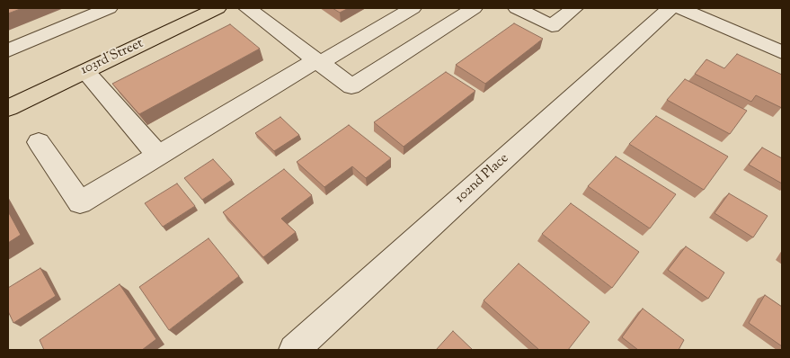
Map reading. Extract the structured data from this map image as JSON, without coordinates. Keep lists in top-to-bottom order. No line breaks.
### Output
{"streets":{"main road":["103rd Street"],"street":["102nd Place"]}}
